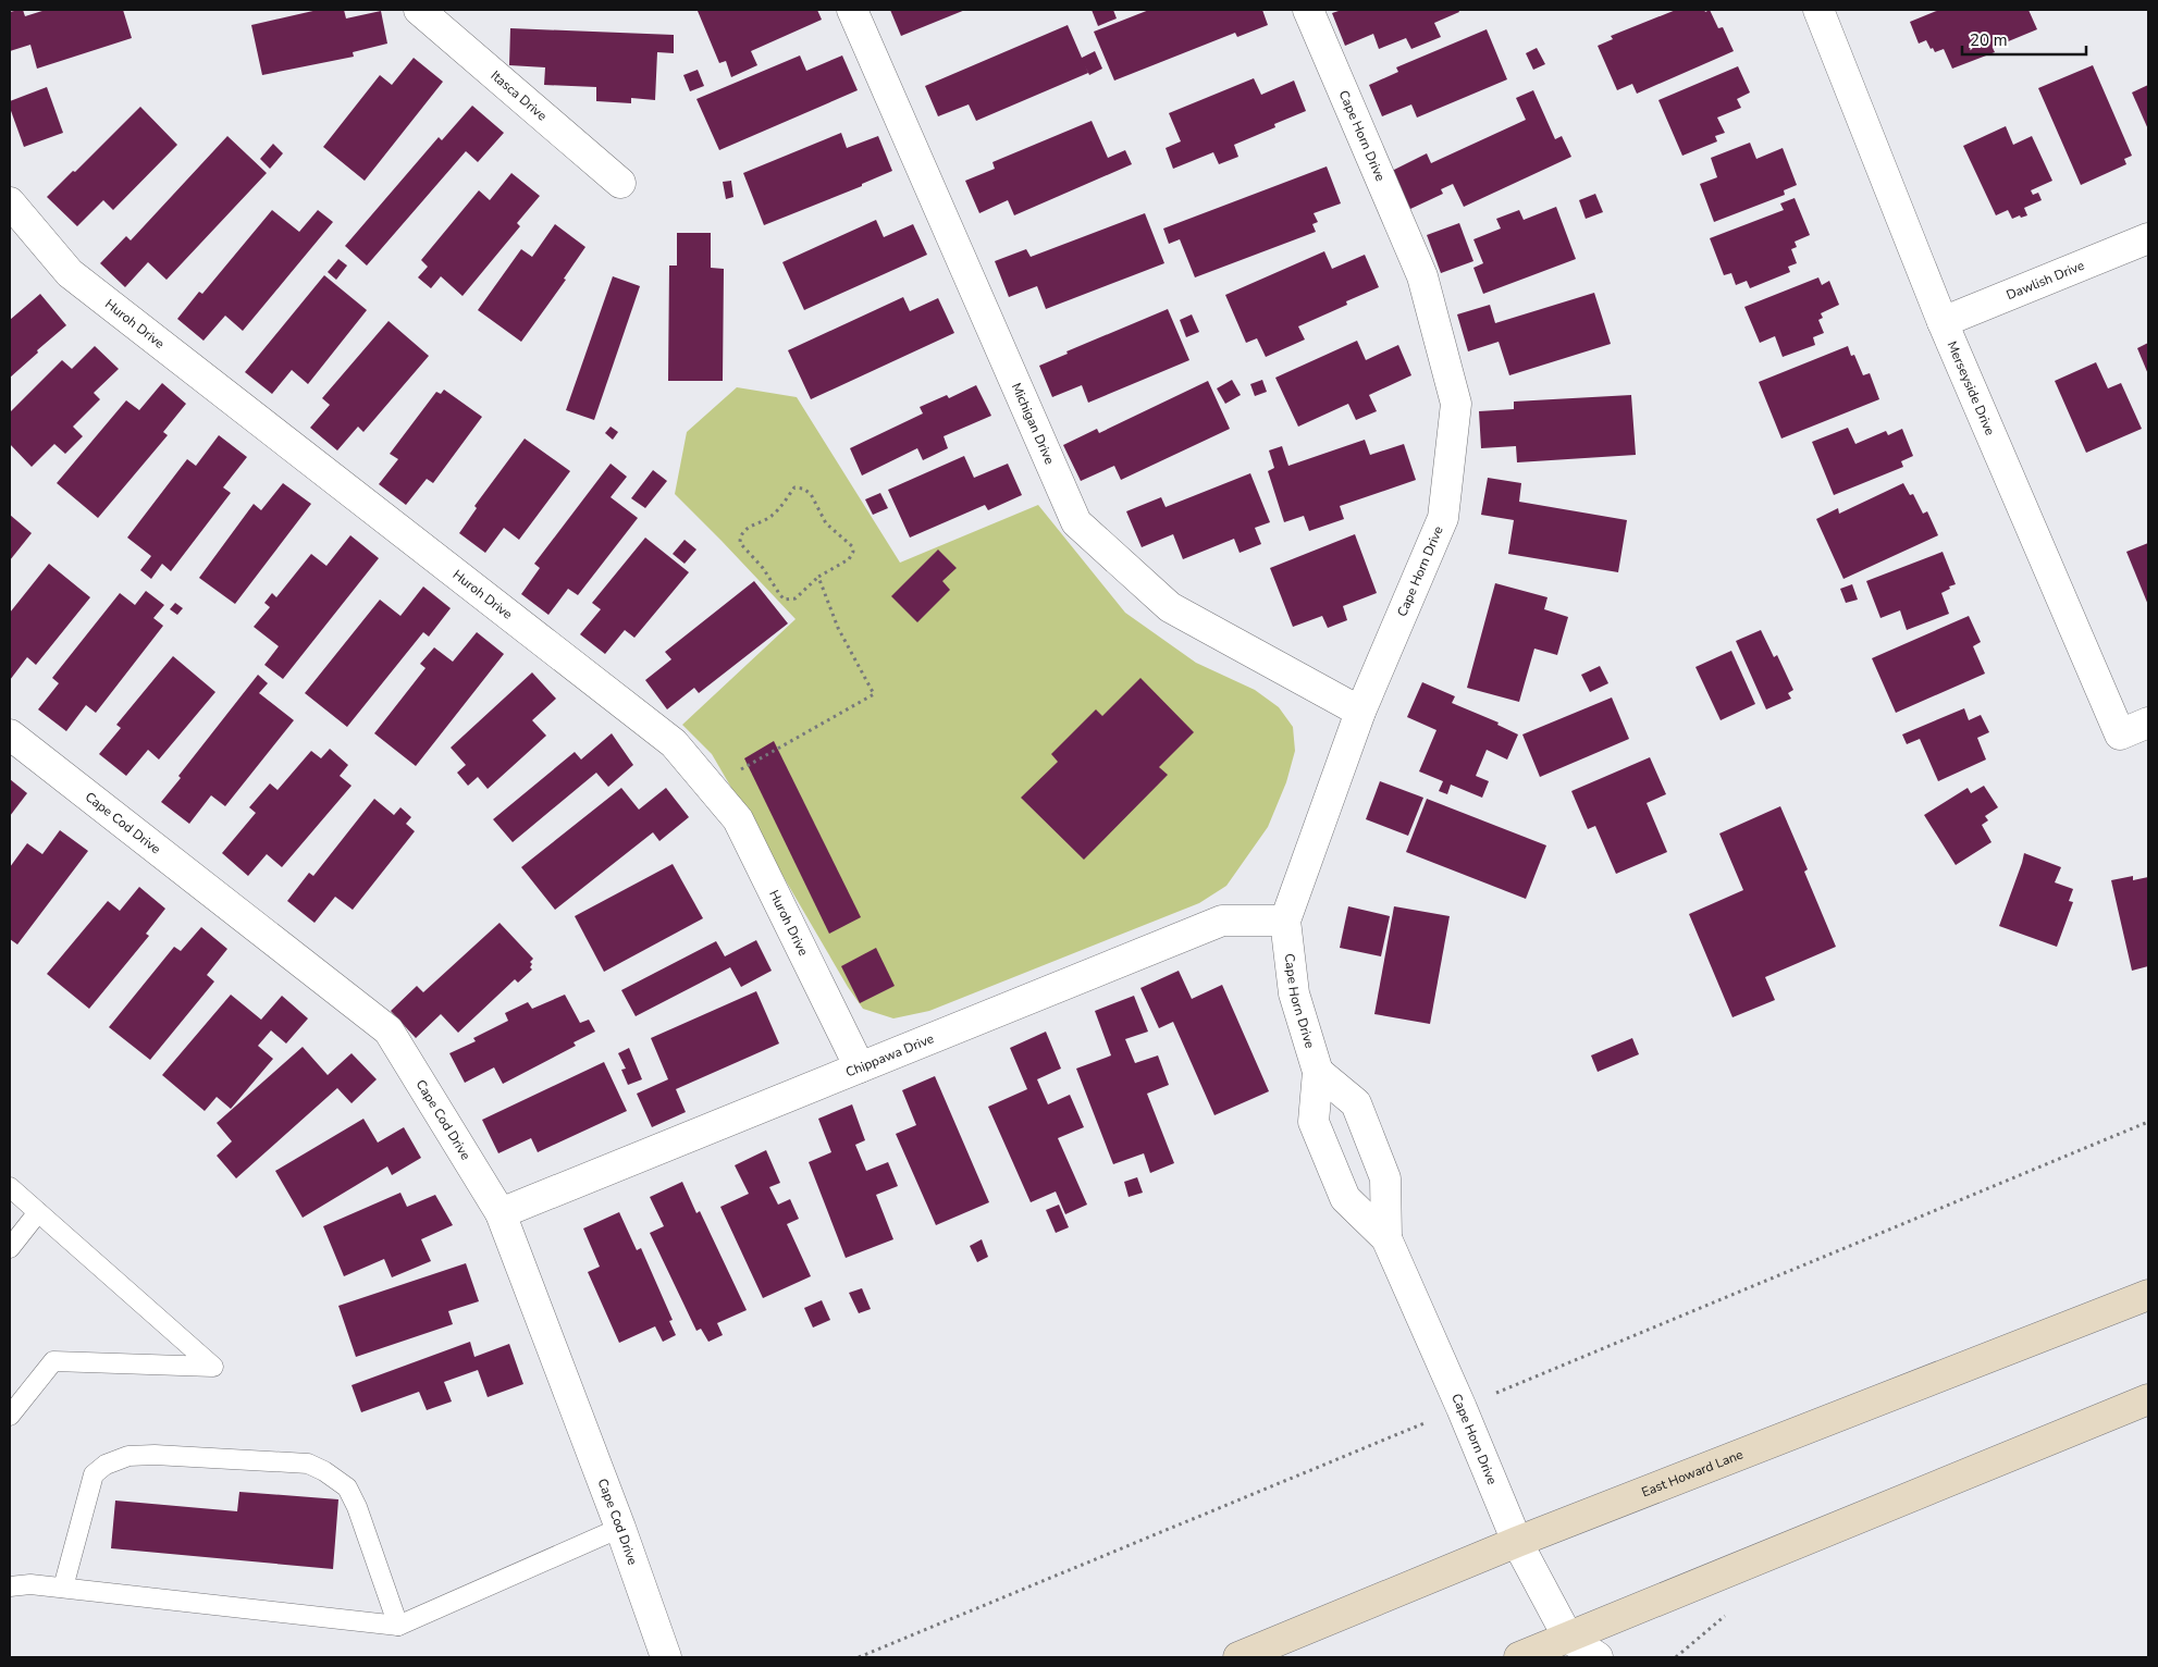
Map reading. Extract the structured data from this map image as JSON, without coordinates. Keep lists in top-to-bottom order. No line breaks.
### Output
{"streets":{"main road":["East Howard Lane"],"street":["Itasca Drive","Cape Horn Drive","Dawlish Drive","Huroh Drive","Merseyside Drive","Michigan Drive","Cape Cod Drive","Chippawa Drive"]},"crossings":[["Cape Horn Drive","Michigan Drive"],["Cape Horn Drive","Chippawa Drive"],["Cape Horn Drive","East Howard Lane"],["Dawlish Drive","Merseyside Drive"],["Huroh Drive","Chippawa Drive"],["Cape Cod Drive","Chippawa Drive"]],"scale_bar":"20 m"}
